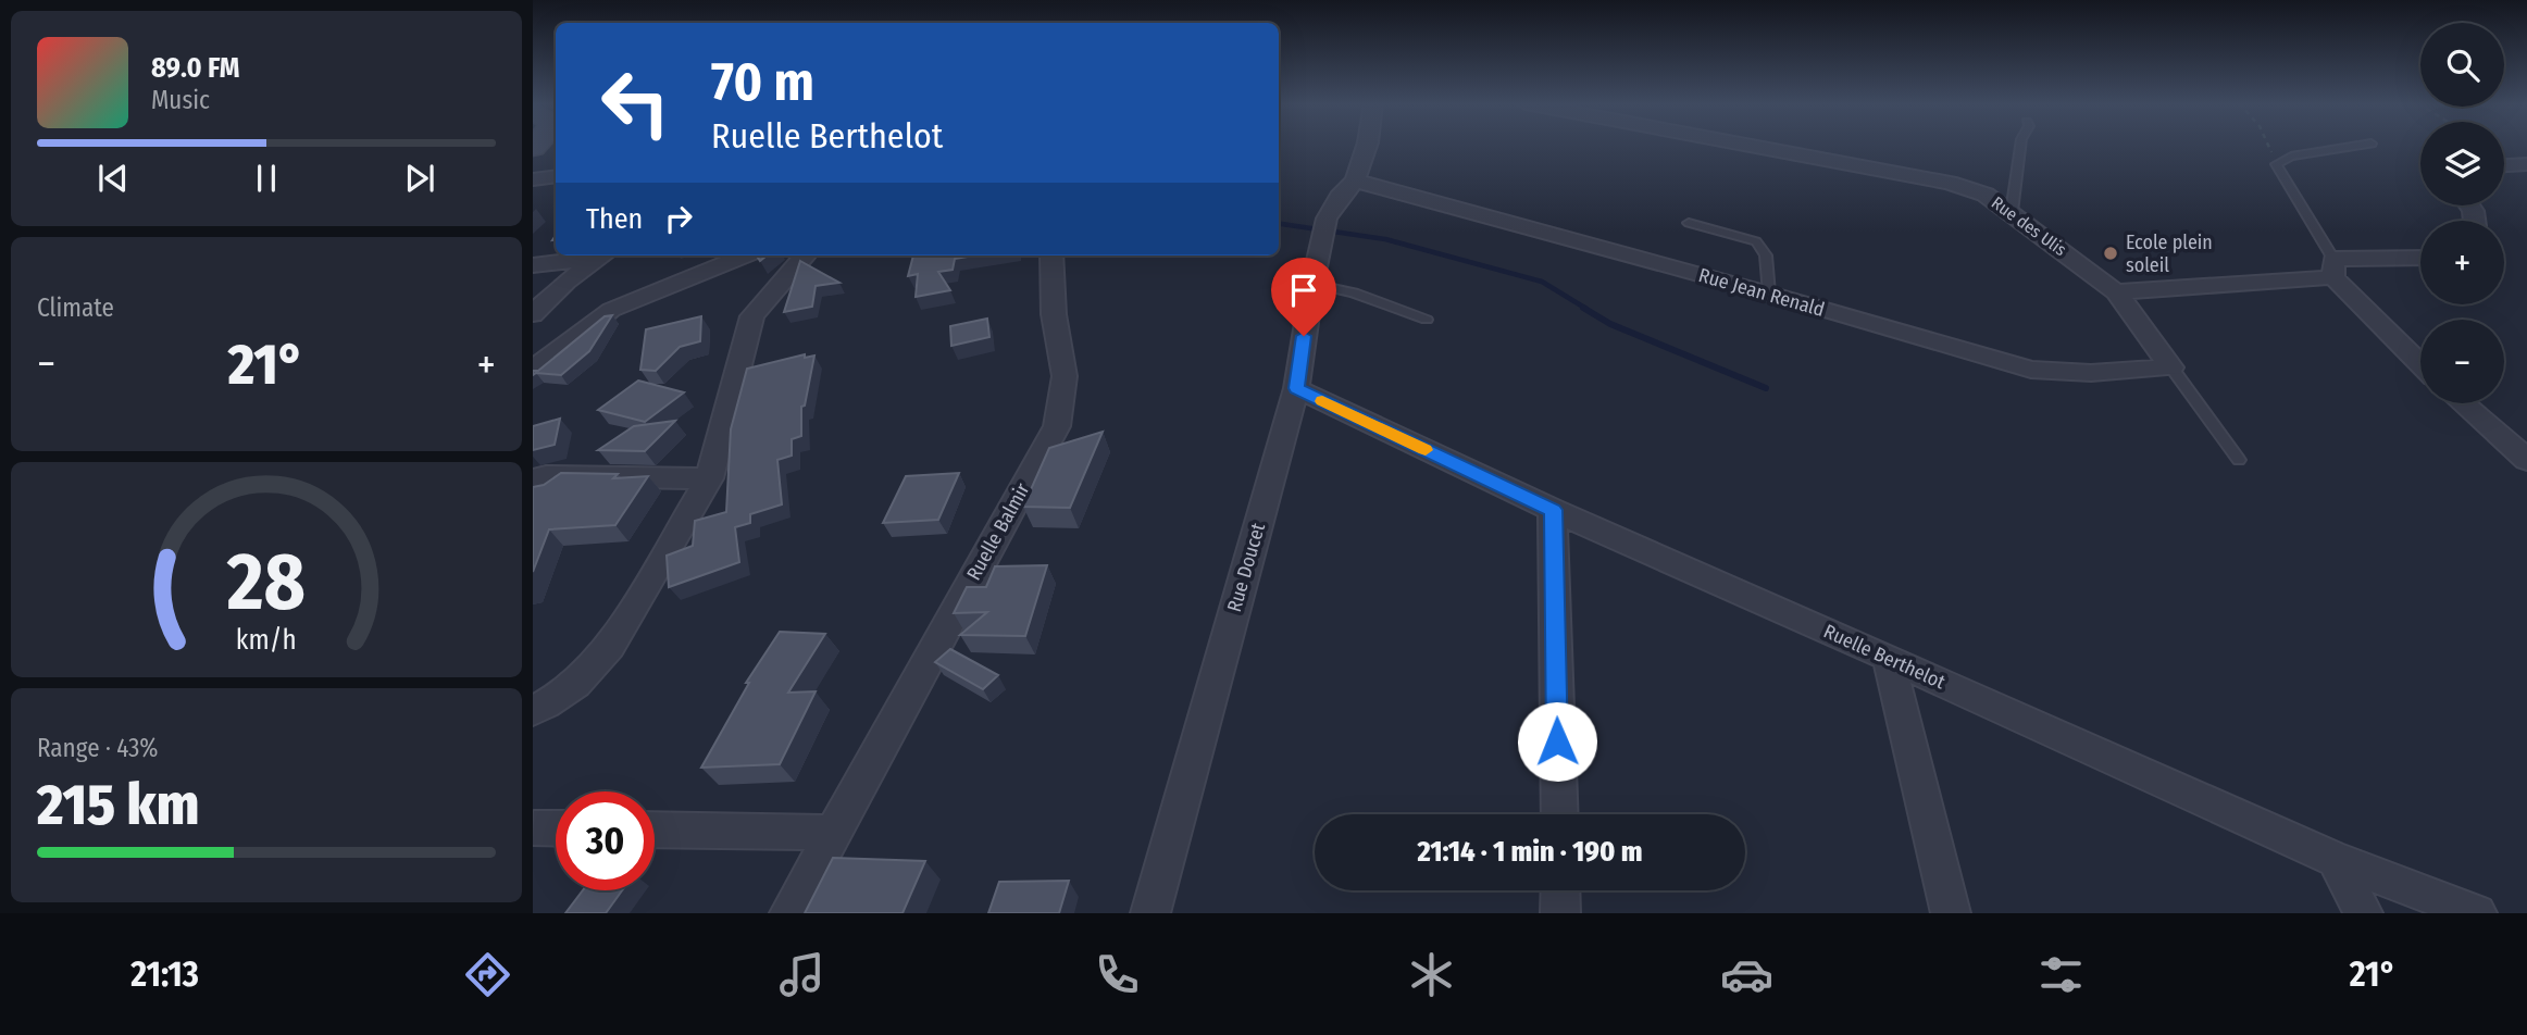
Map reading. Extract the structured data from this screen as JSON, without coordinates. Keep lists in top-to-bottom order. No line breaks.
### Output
{"streets":{"street":["Rue des Ulis","Rue Jean Renald","Ruelle Balmir","Rue Doucet","Ruelle Berthelot"]},"crossings":[["Rue des Ulis","Rue Jean Renald"],["Rue Jean Renald","Rue Doucet"],["Rue Doucet","Ruelle Berthelot"]],"places":["Ecole plein soleil"],"page":{"map_buttons":["+","−"],"turn":["70 m","Ruelle Berthelot"],"song":["89.0 FM","Music"],"then":"Then","tile":["Climate",["Range · 43%","215 km"]],"heat":["−","21°","+"],"limit":"30","trip":"21:14 · 1 min · 190 m","tabs":["21:13","21°"],"gauge":["28","km/h"]}}
